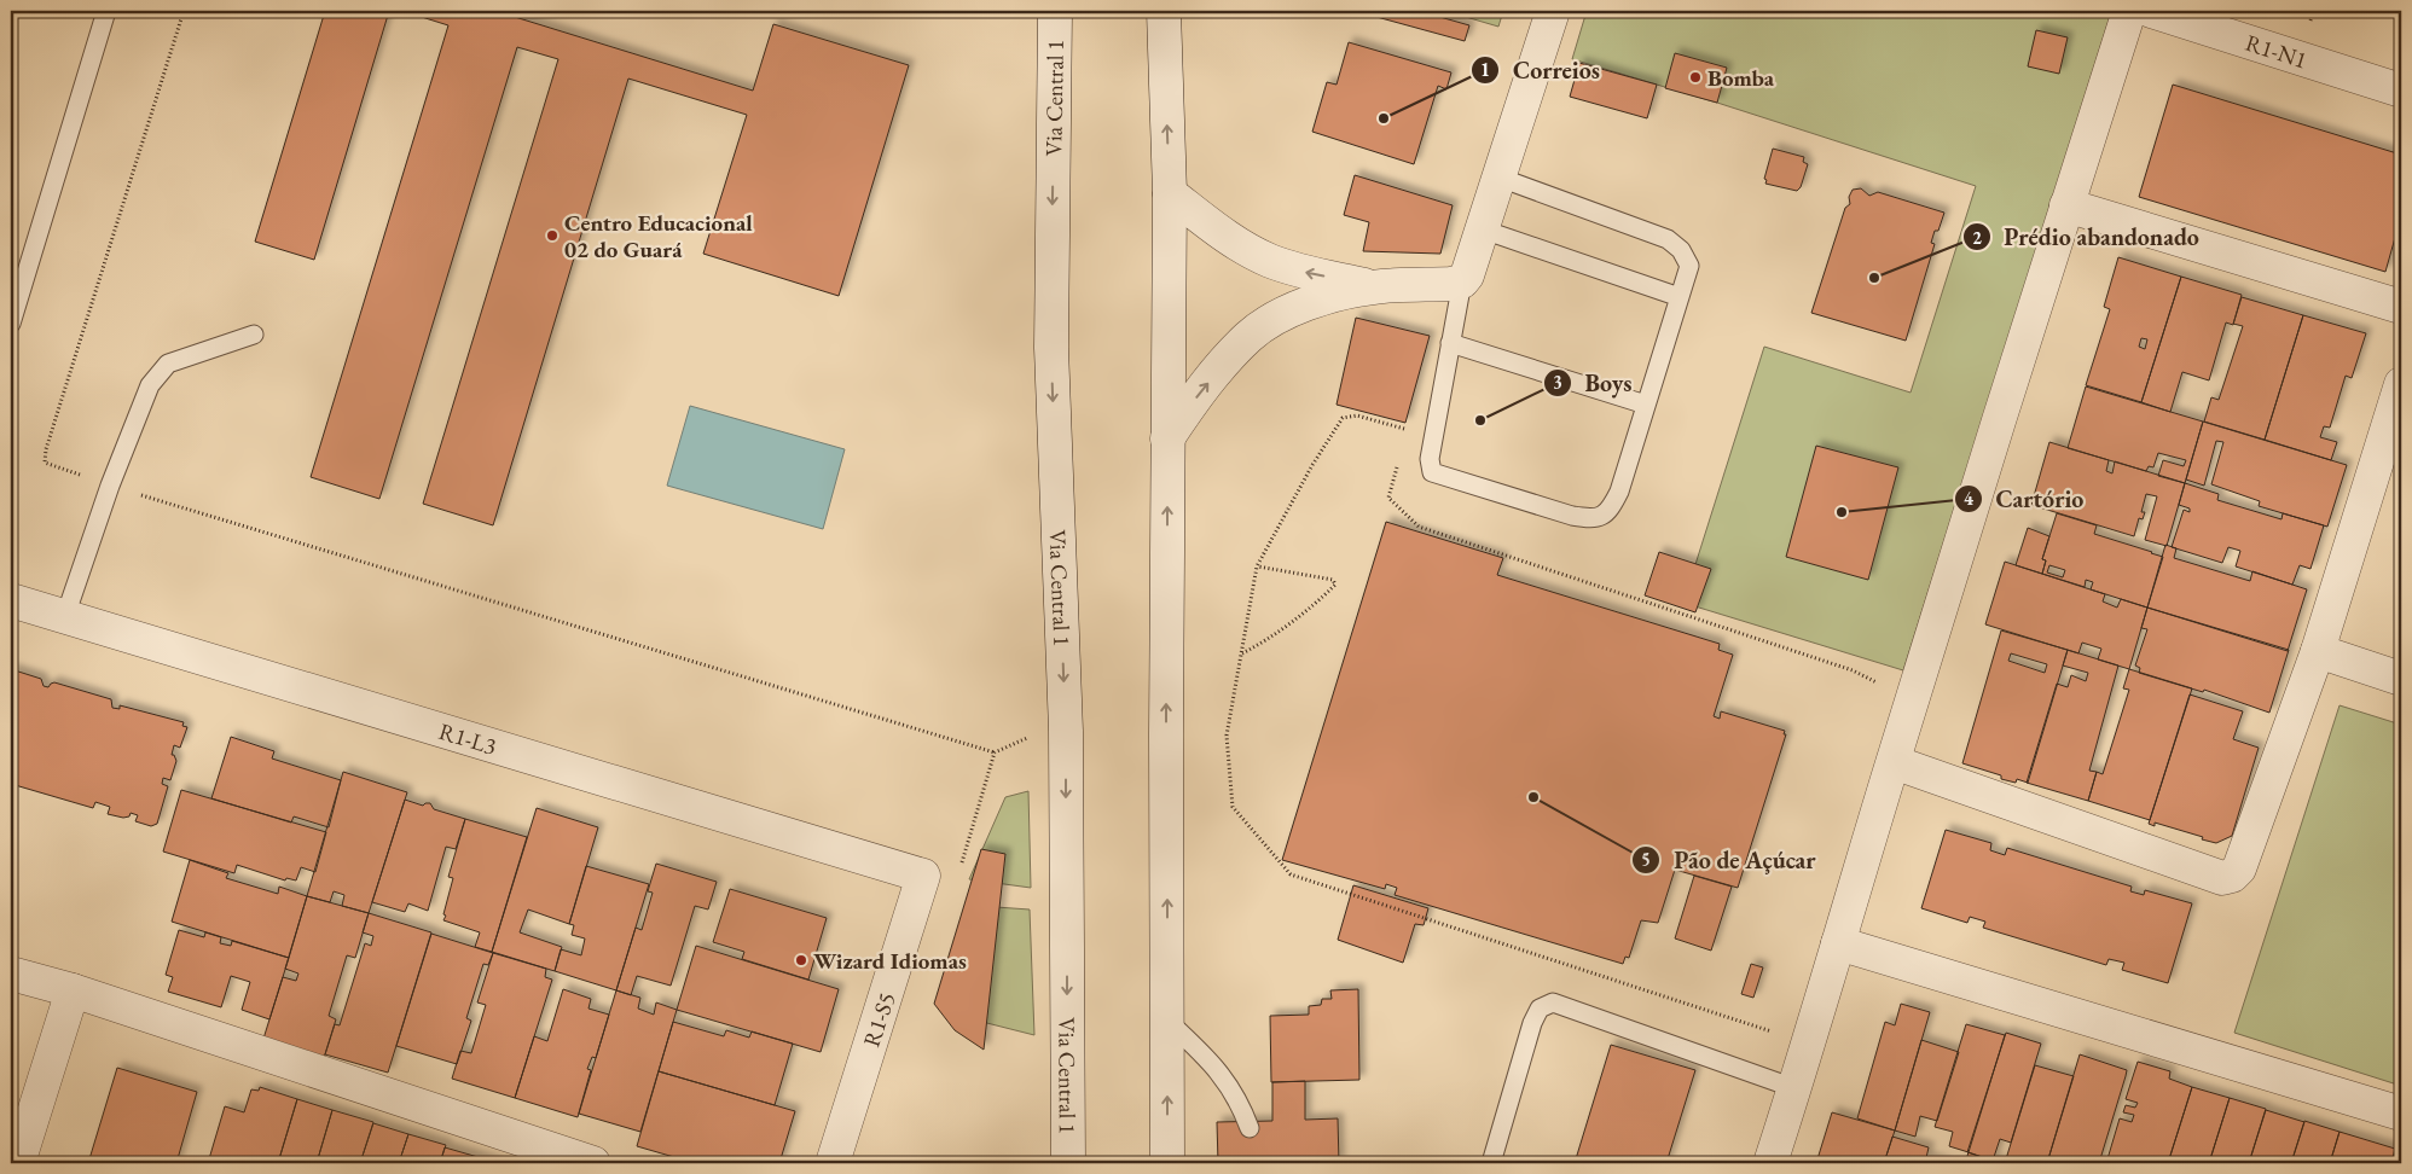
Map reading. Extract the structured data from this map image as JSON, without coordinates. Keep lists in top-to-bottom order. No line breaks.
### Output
{"streets":{"street":["R1-N1","Via Central 1","R1-L3","R1-S5"]},"crossings":[["R1-L3","R1-S5"]],"places":["Bomba","Correios","Centro Educacional 02 do Guará","Prédio abandonado","Boys","Cartório","Pão de Açúcar","Wizard Idiomas"]}
